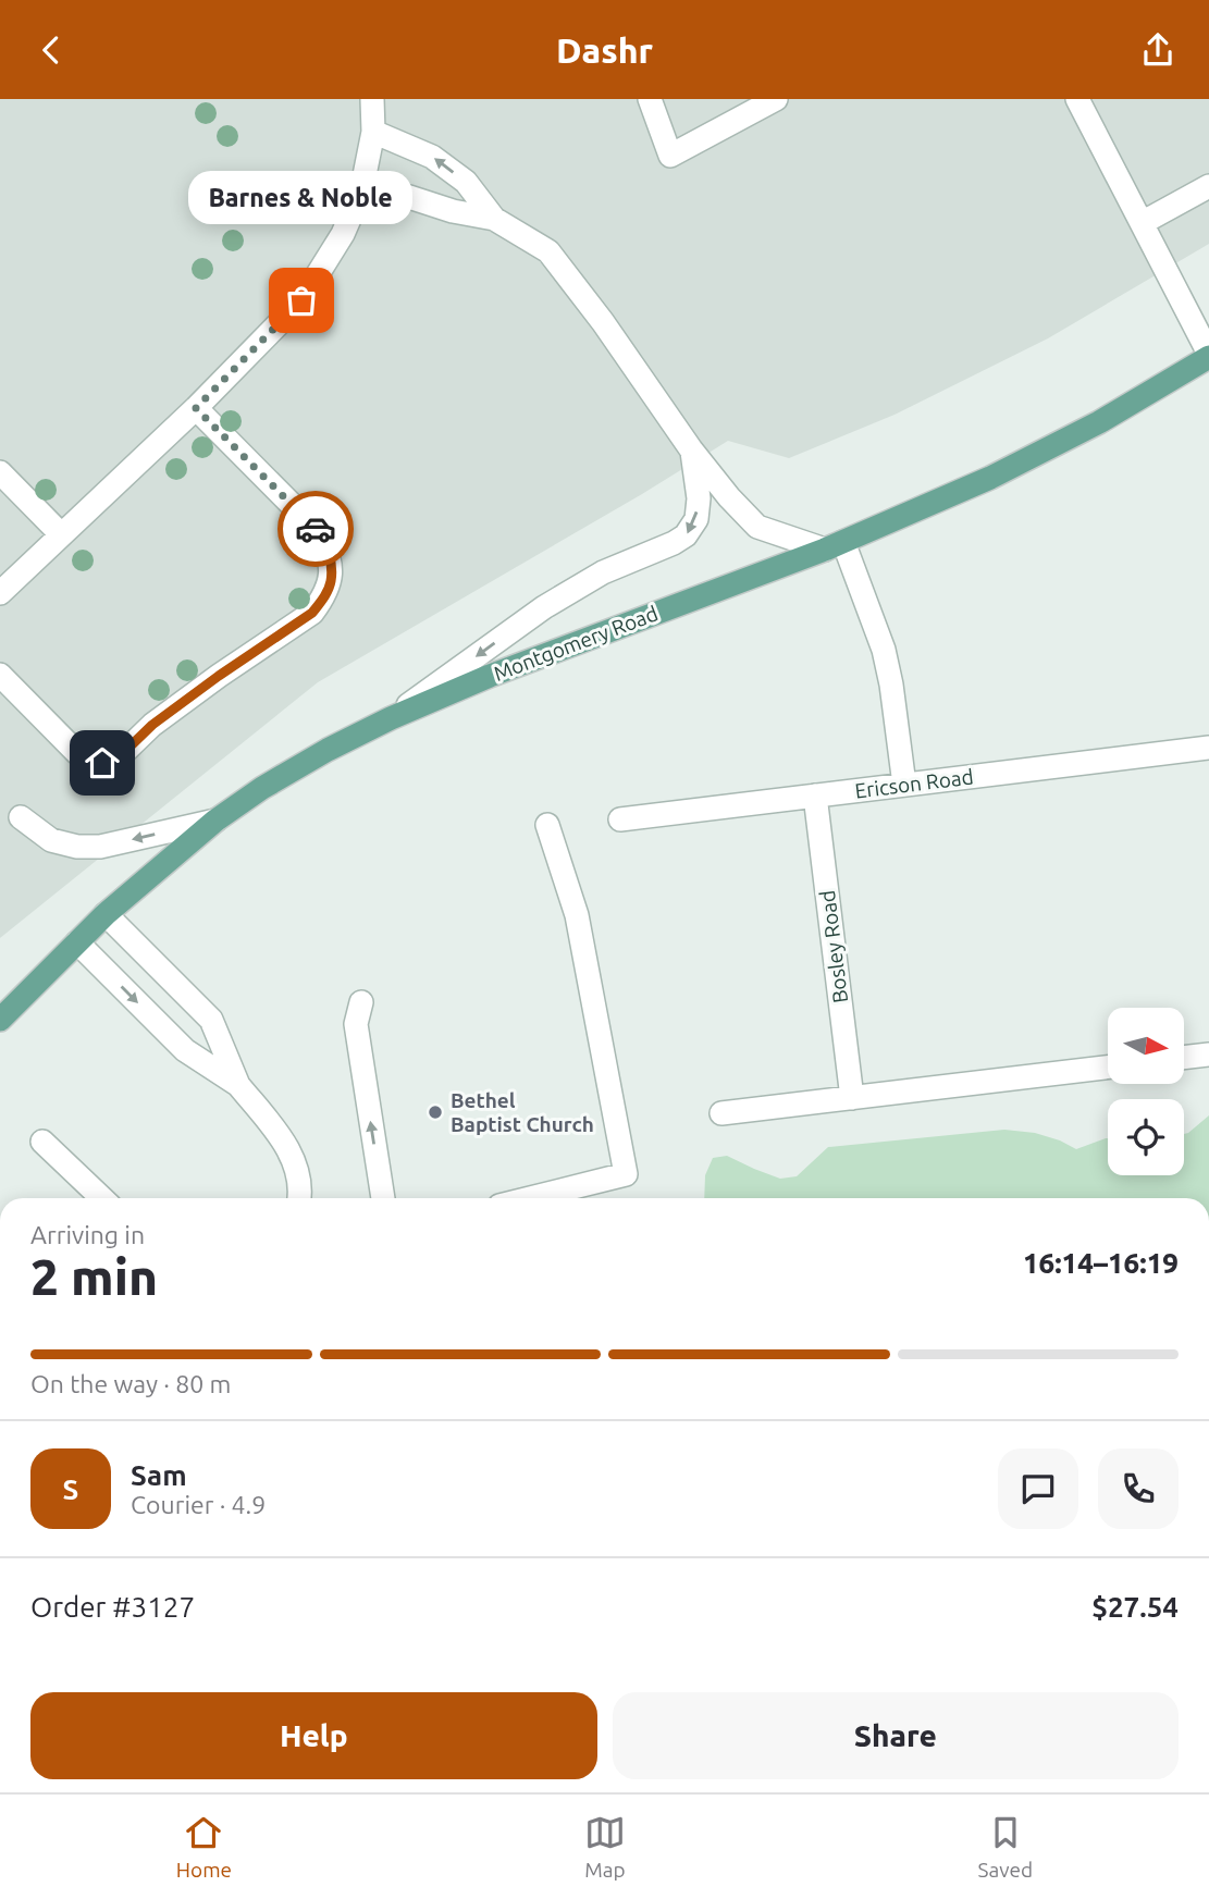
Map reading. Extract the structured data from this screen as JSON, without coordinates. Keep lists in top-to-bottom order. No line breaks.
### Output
{"streets":{"main road":["Montgomery Road"],"street":["Ericson Road","Bosley Road"]},"crossings":[["Ericson Road","Bosley Road"]],"places":["Barnes & Noble","Bethel Baptist Church"],"north":"right","page":{"header":"Dashr","bubble":"Barnes & Noble","heading":["2 min","Arriving in","16:14–16:19"],"panel":["Sam","Courier · 4.9","Order #3127","$27.54"],"bar":"On the way · 80 m","round":"S","buttons":["Help","Share"],"tabs":["Home","Map","Saved"]}}
